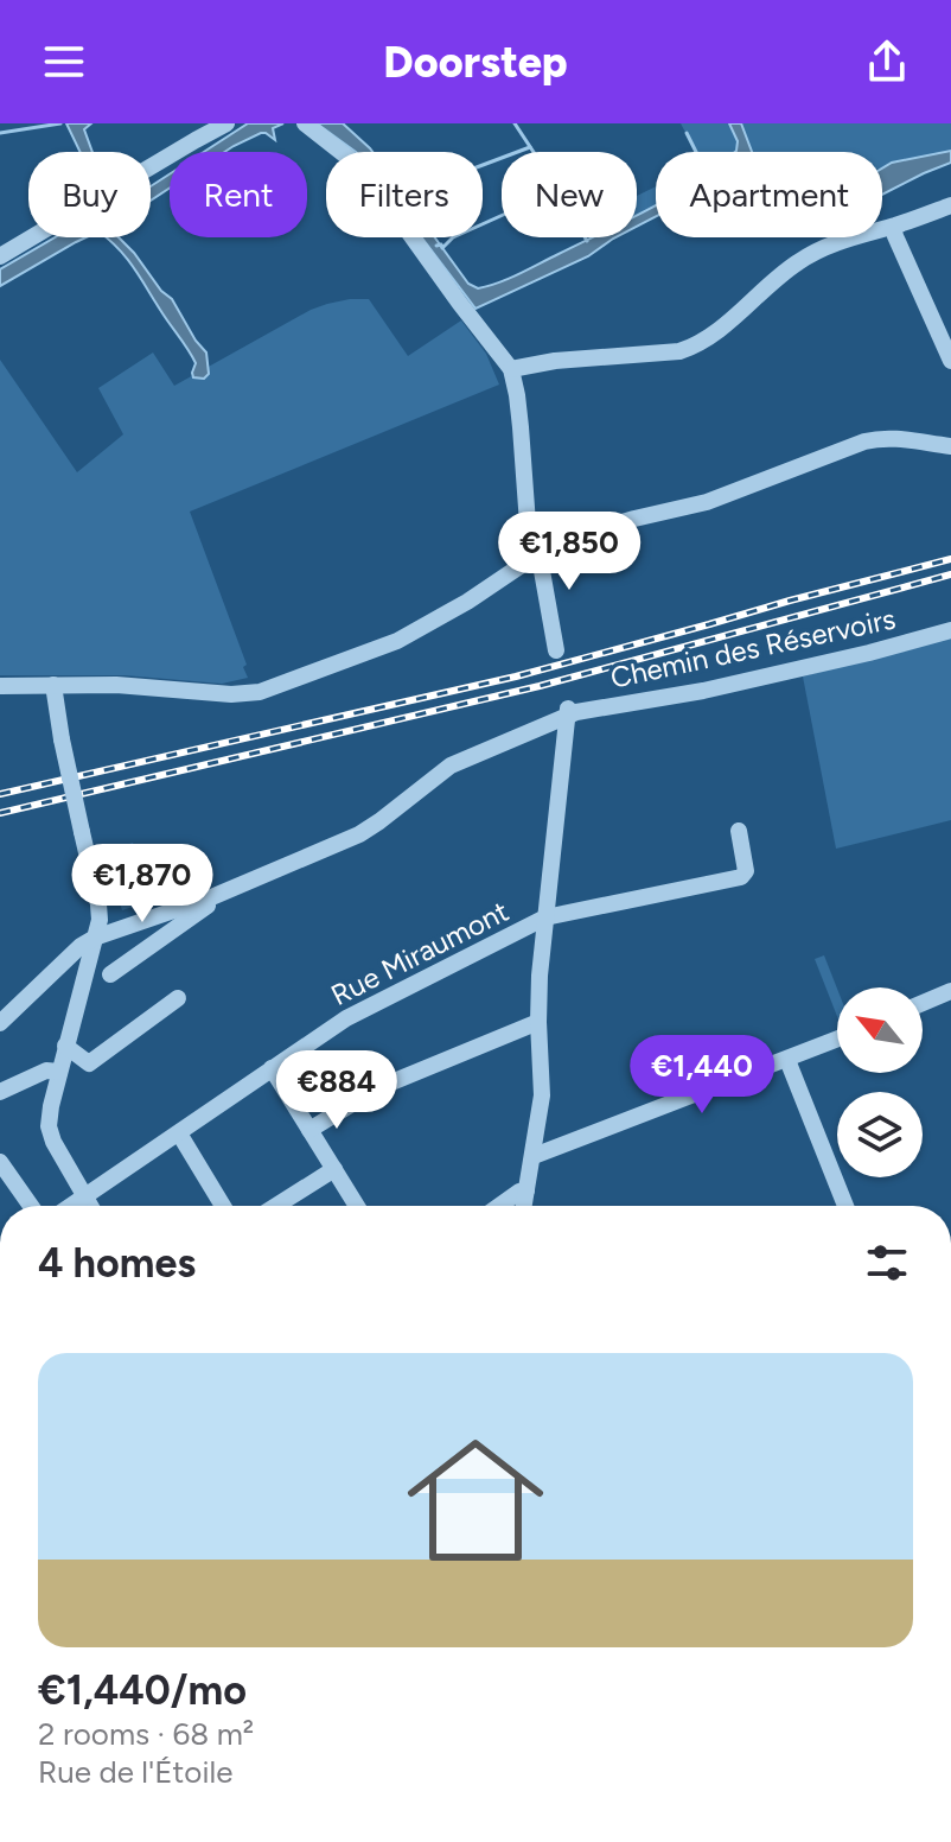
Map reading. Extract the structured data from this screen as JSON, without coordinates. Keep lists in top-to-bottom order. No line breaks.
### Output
{"streets":{"street":["Chemin des Réservoirs","Rue Miraumont"]},"north":"top left","page":{"header":"Doorstep","chip":["Buy","Rent","Filters","New","Apartment"],"price":["€1,850","€1,870","€1,440","€884"],"heading":"4 homes","list":[{"name":"€1,440/mo","note":"2 rooms · 68 m² · Rue de l'Étoile"}]}}
